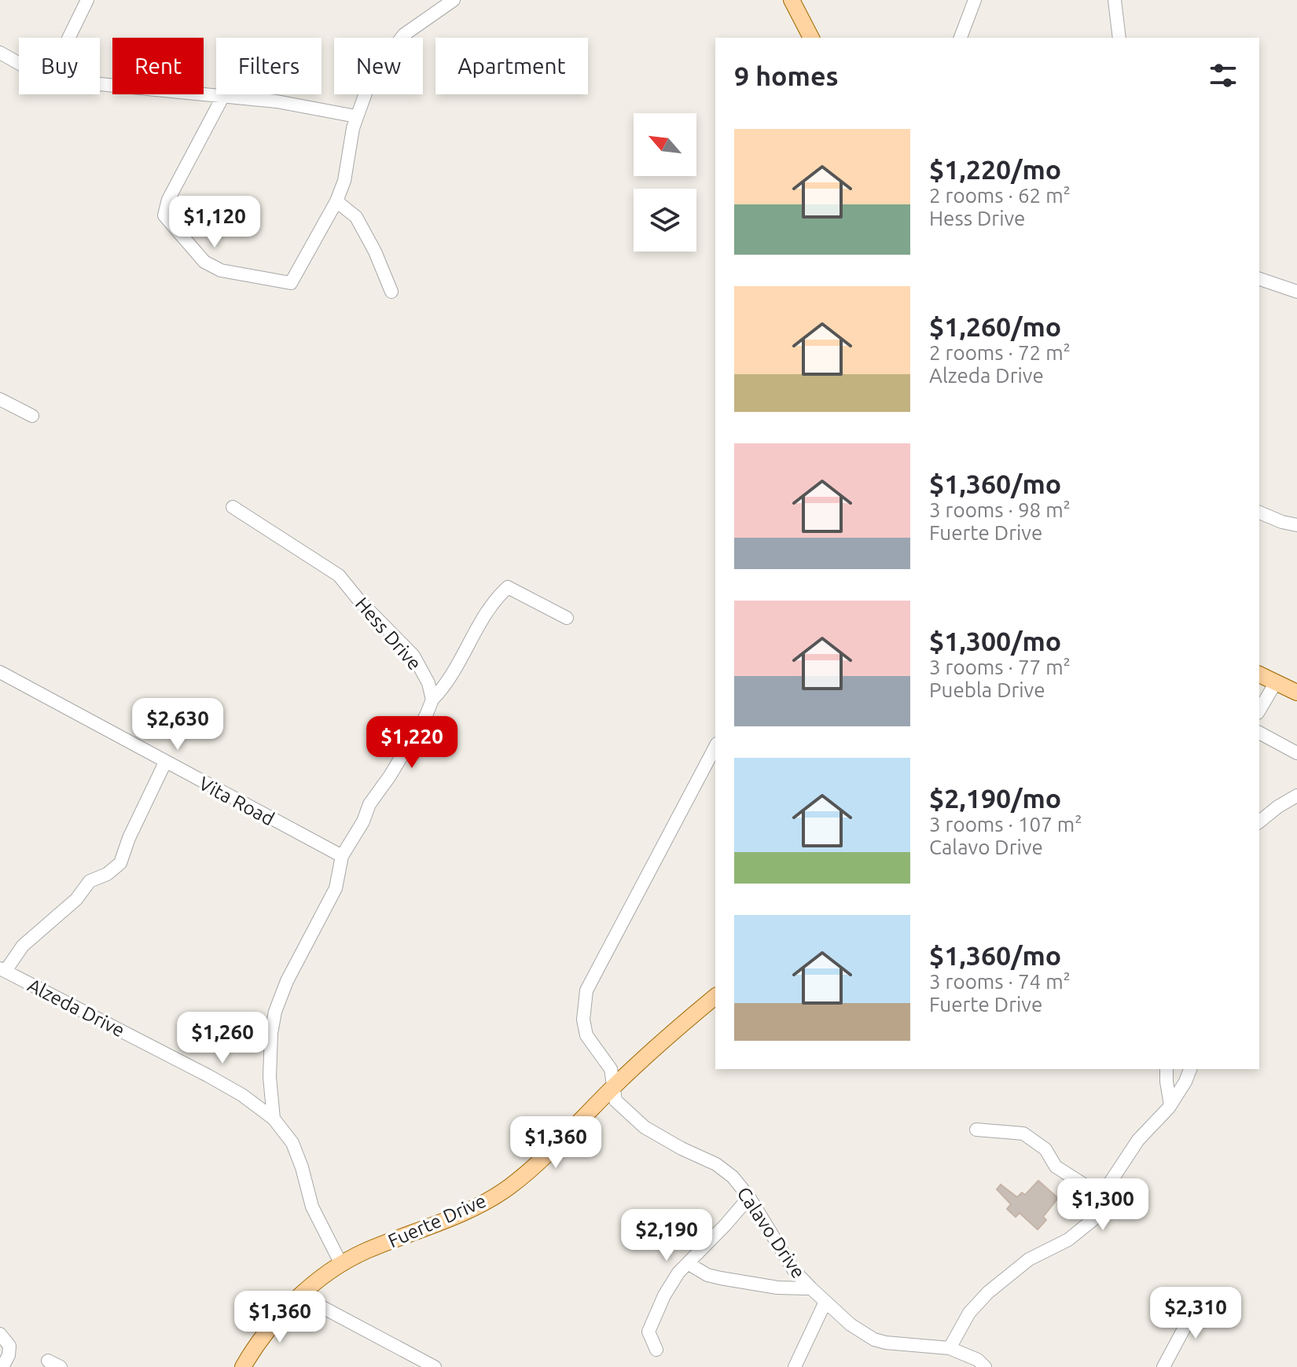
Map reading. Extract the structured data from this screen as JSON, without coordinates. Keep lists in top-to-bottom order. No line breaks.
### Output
{"streets":{"main road":["Fuerte Drive"],"street":["Hess Drive","Vita Road","Alzeda Drive","Calavo Drive"]},"crossings":[["Alzeda Drive","Fuerte Drive"],["Fuerte Drive","Calavo Drive"]],"north":"top left","page":{"chip":["Buy","Rent","Filters","New","Apartment"],"heading":"9 homes","list":[{"name":"$1,220/mo","note":"2 rooms · 62 m² · Hess Drive"},{"name":"$1,260/mo","note":"2 rooms · 72 m² · Alzeda Drive"},{"name":"$1,360/mo","note":"3 rooms · 98 m² · Fuerte Drive"},{"name":"$1,300/mo","note":"3 rooms · 77 m² · Puebla Drive"},{"name":"$2,190/mo","note":"3 rooms · 107 m² · Calavo Drive"},{"name":"$1,360/mo","note":"3 rooms · 74 m² · Fuerte Drive"}],"price":["$1,120","$2,630","$1,220","$1,260","$1,360","$1,300","$2,190","$2,310","$1,360"]}}
